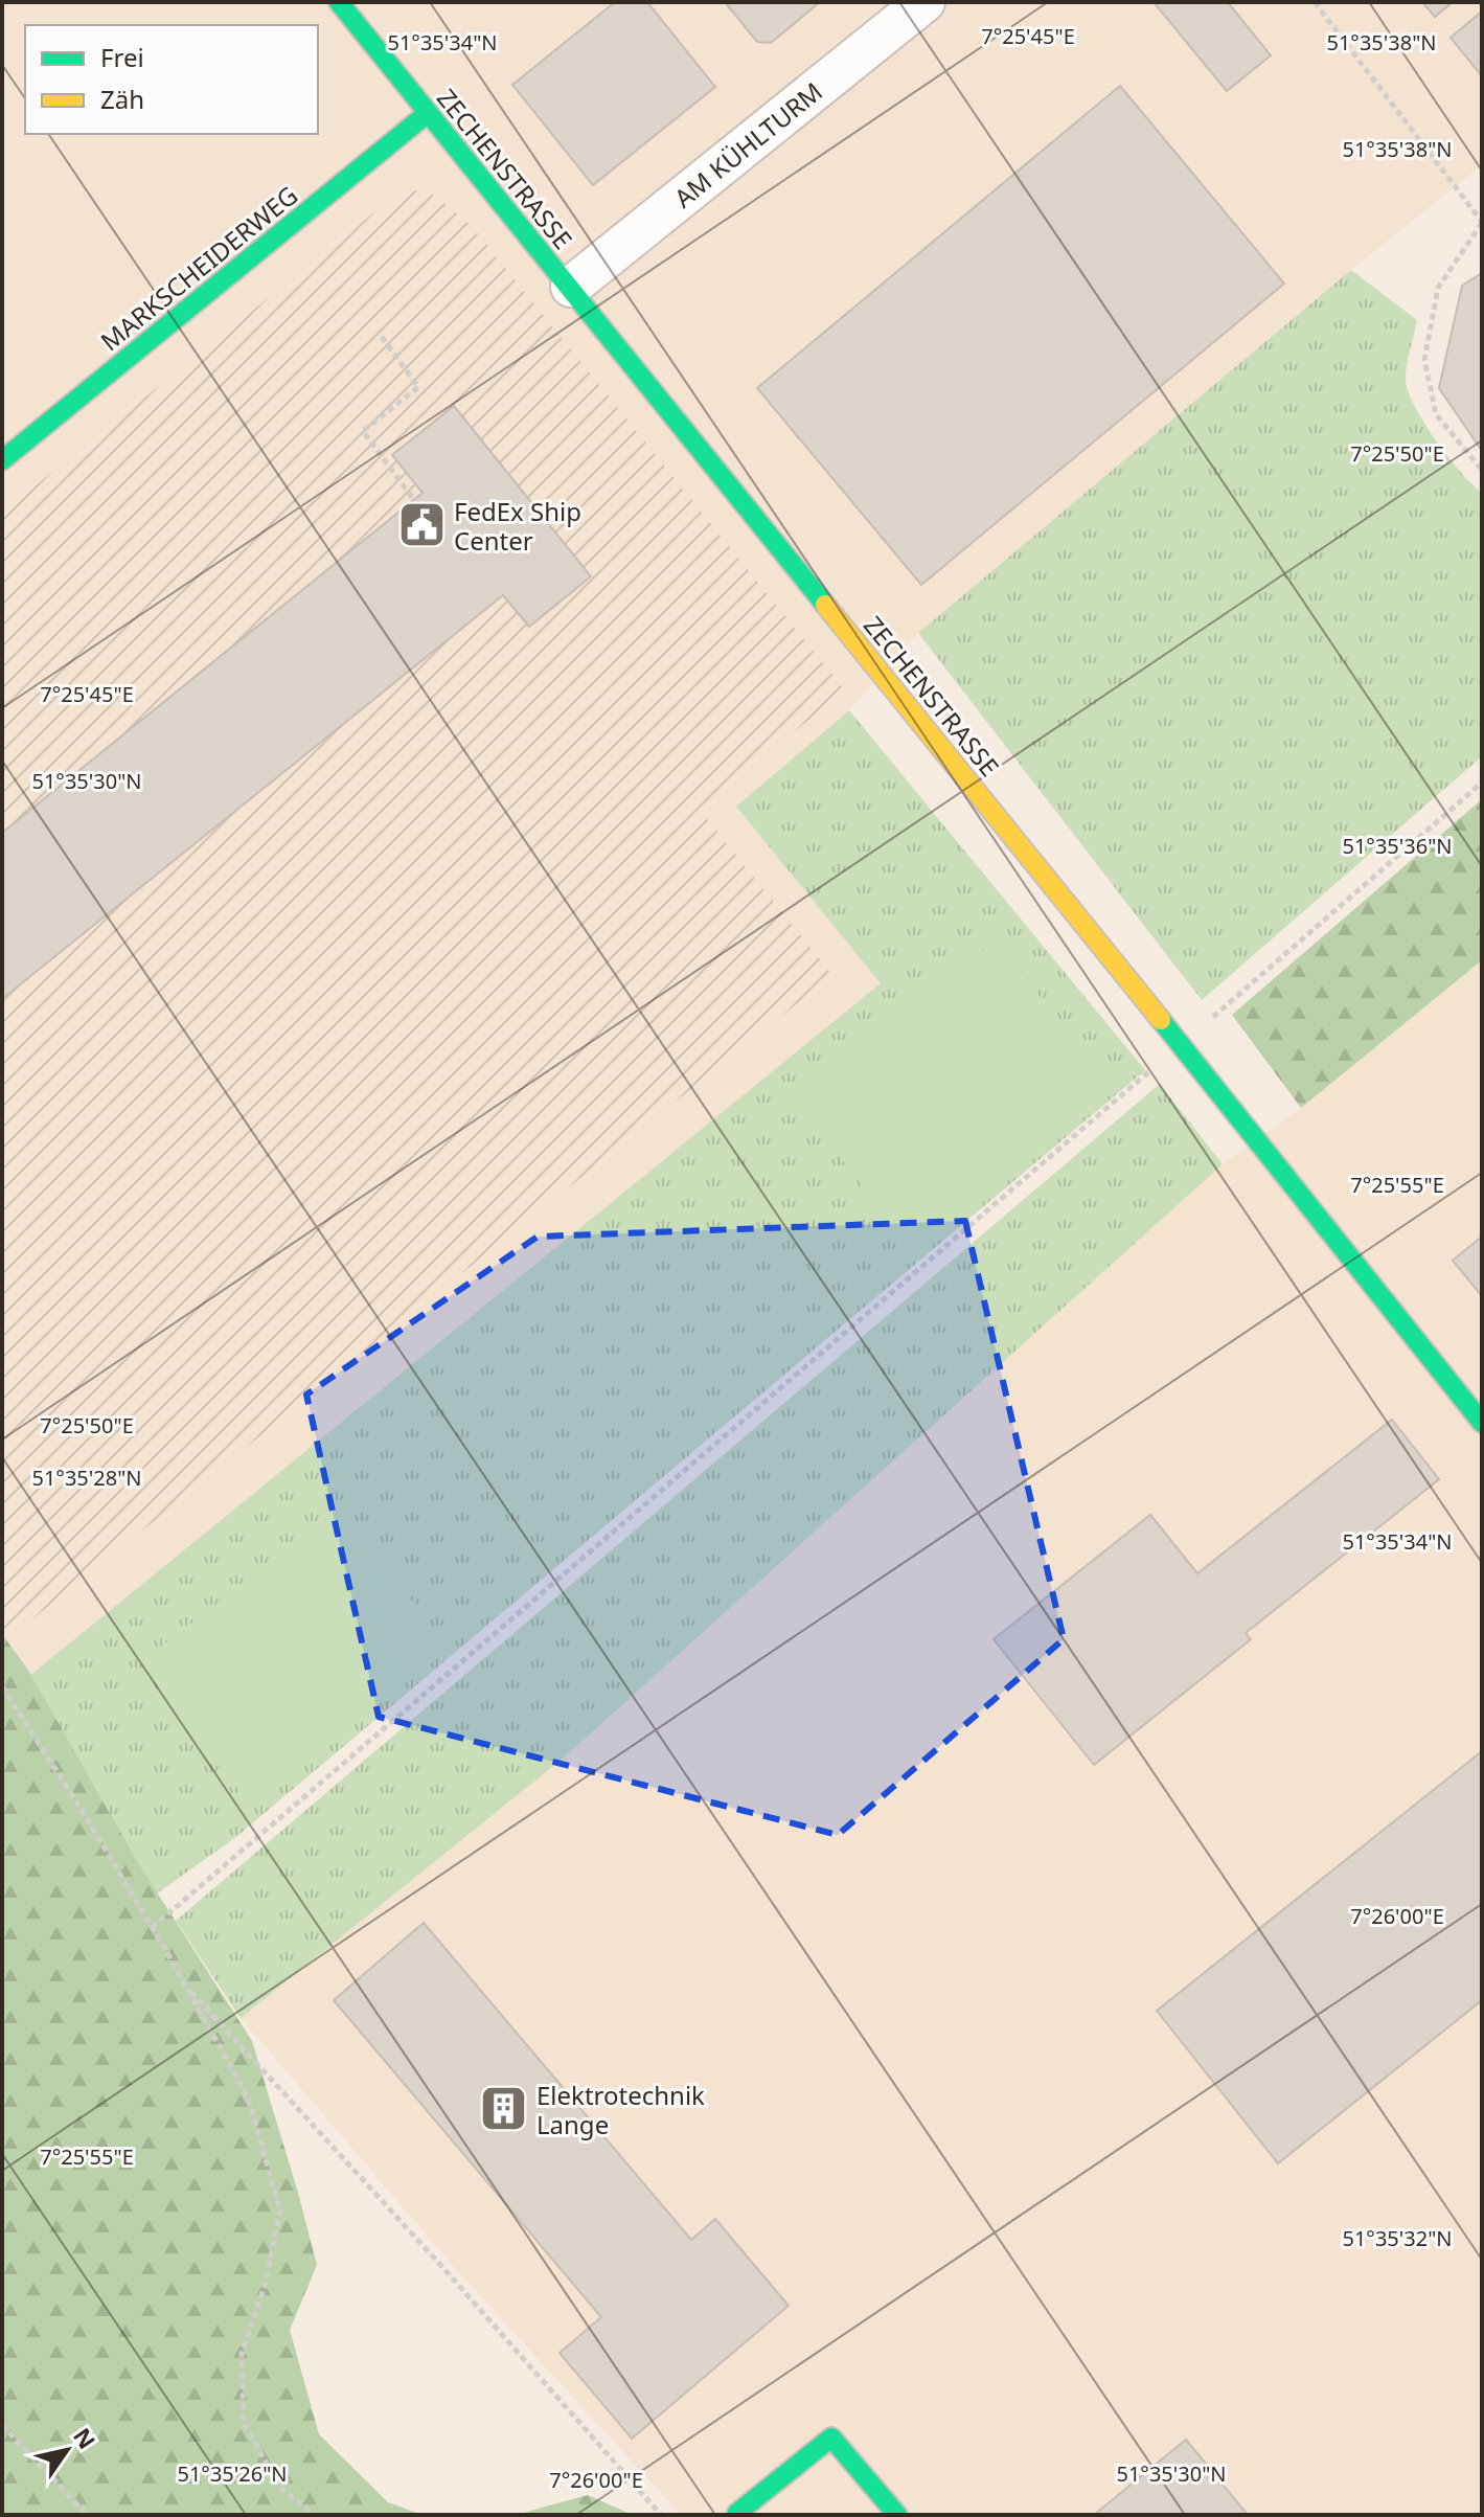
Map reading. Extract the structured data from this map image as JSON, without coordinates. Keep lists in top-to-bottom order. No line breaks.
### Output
{"streets":{"street":["AM KÜHLTURM","ZECHENSTRASSE","MARKSCHEIDERWEG"]},"crossings":[["AM KÜHLTURM","ZECHENSTRASSE"],["ZECHENSTRASSE","MARKSCHEIDERWEG"]],"places":{"public building":["FedEx Ship Center"],"building":["Elektrotechnik Lange"]},"legend":["Frei","Zäh"],"north":"top right","coordinates":["7°25'45\"E","51°35'38\"N","51°35'34\"N","7°25'50\"E","51°35'30\"N","51°35'36\"N","7°25'55\"E","51°35'28\"N","7°26'00\"E","51°35'32\"N","51°35'26\"N"]}
